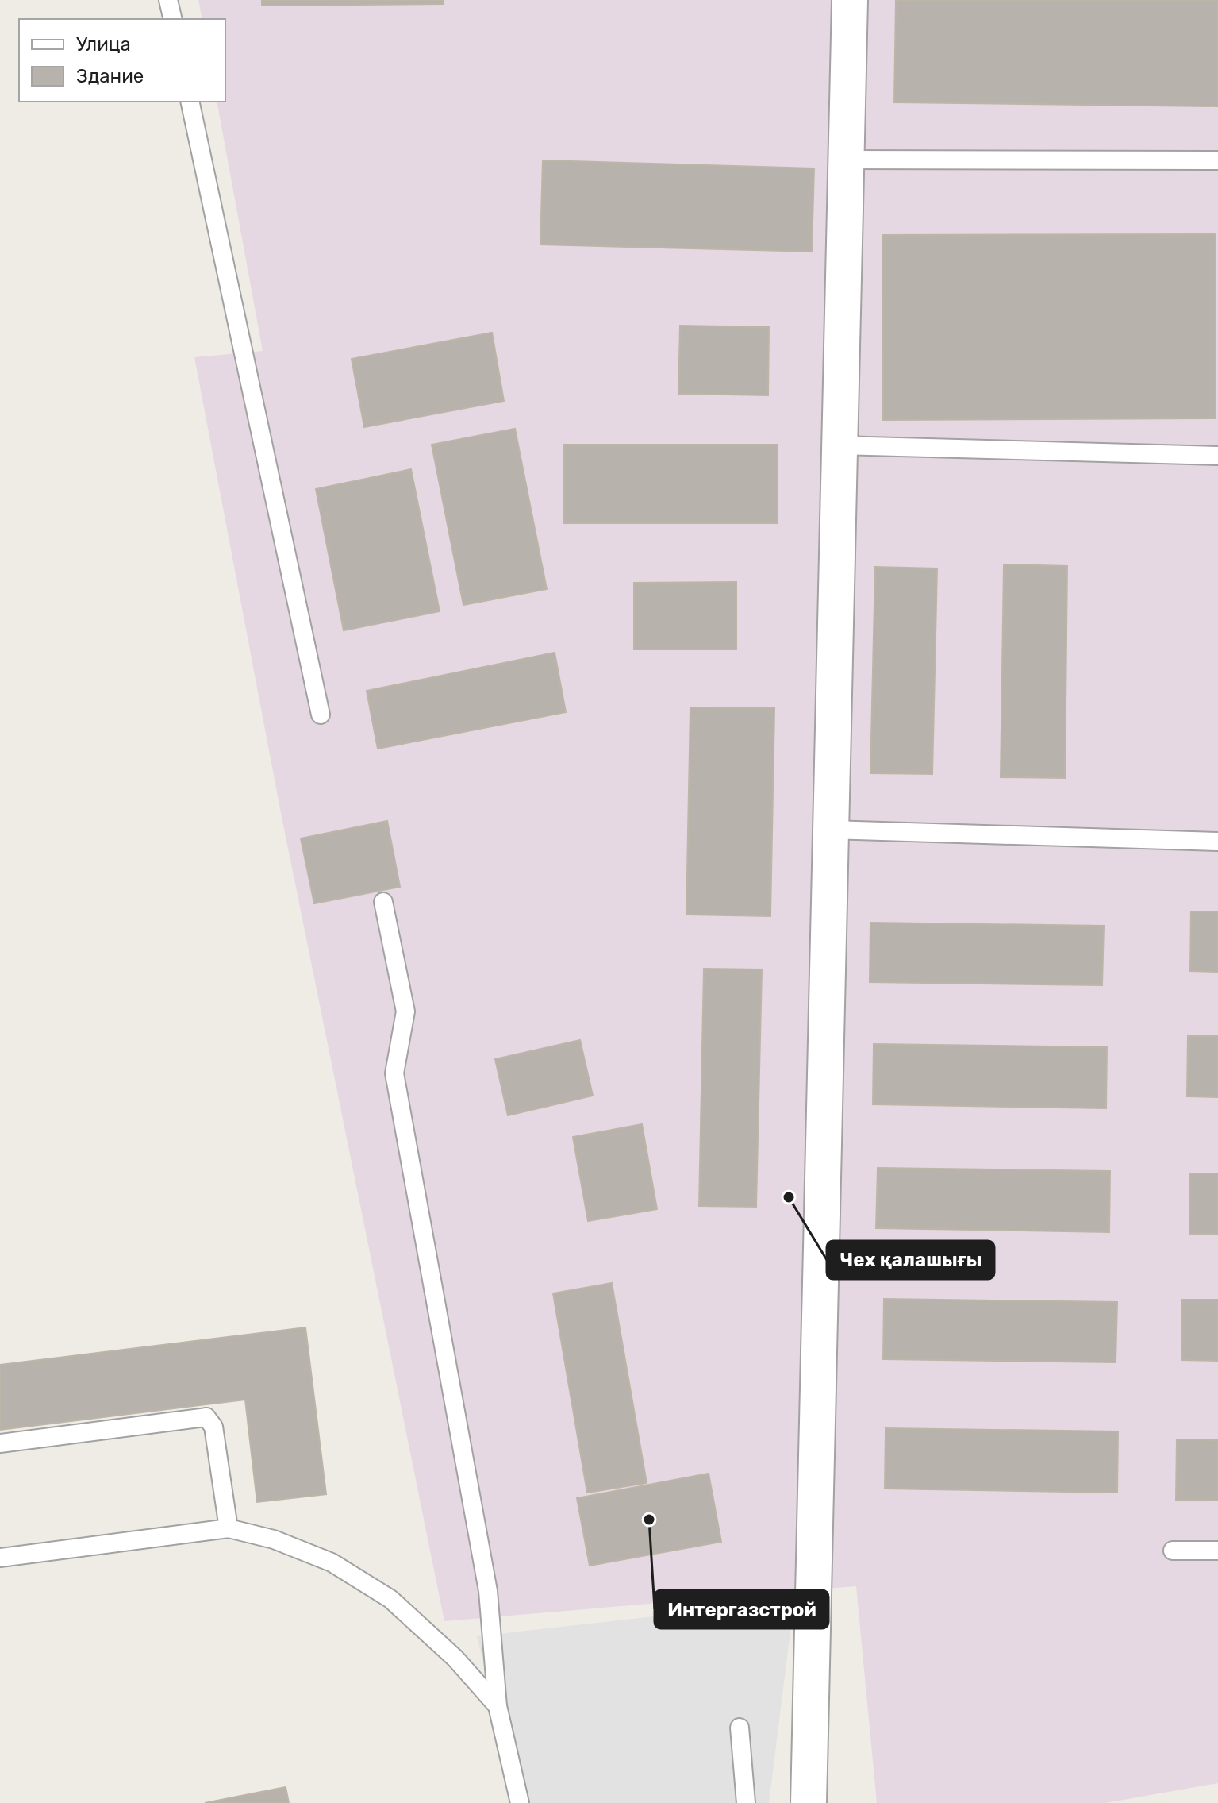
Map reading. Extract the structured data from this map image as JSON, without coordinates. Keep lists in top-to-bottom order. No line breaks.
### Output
{"places":["Чех қалашығы","Интергазстрой"],"legend":["Улица","Здание"]}
